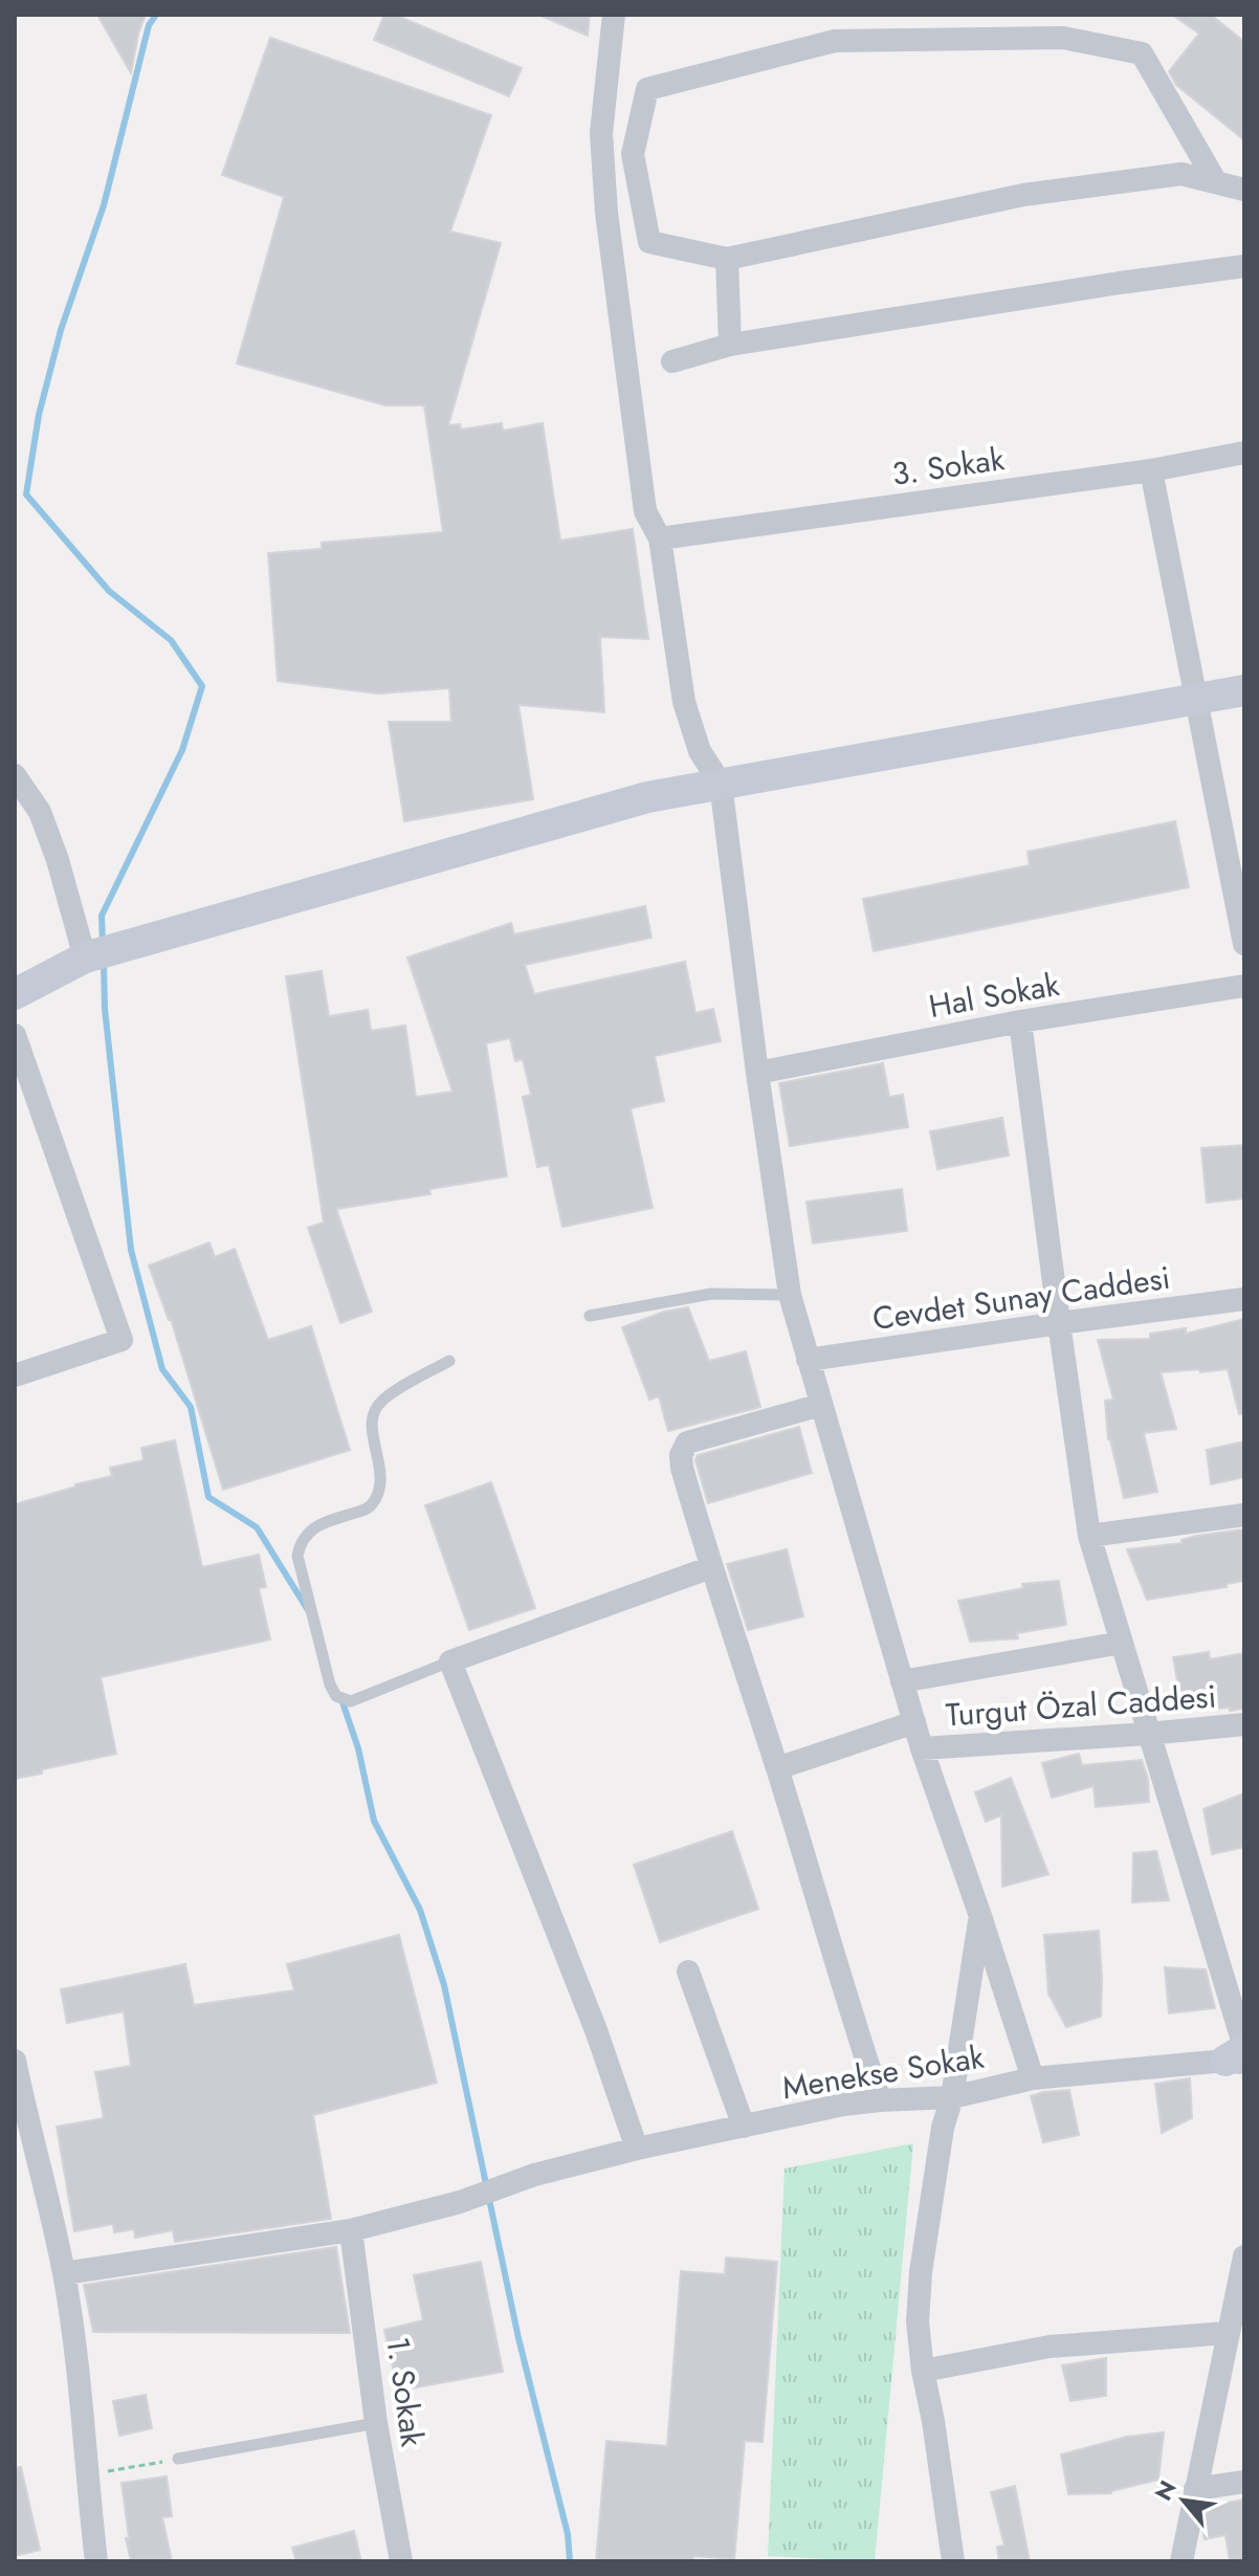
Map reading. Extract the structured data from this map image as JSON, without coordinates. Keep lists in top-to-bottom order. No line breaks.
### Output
{"streets":{"street":["3. Sokak","Hal Sokak","Cevdet Sunay Caddesi","Turgut Özal Caddesi","Menekse Sokak","1. Sokak"]},"crossings":[["Menekse Sokak","1. Sokak"]],"north":"top left"}
